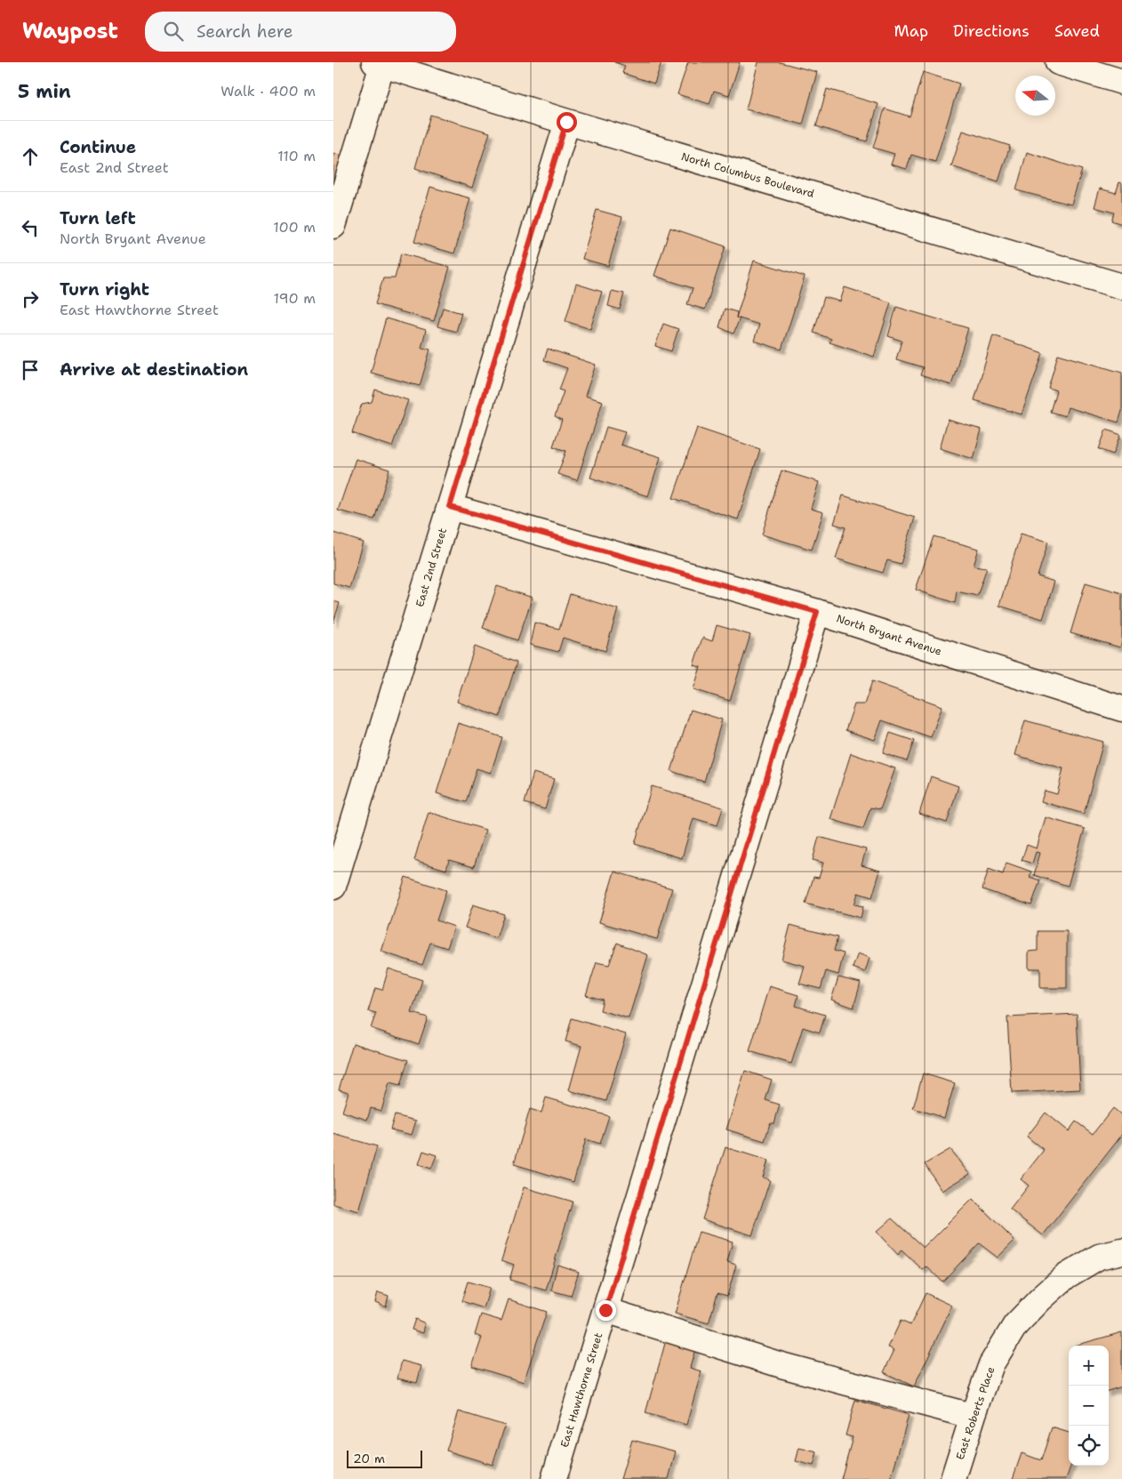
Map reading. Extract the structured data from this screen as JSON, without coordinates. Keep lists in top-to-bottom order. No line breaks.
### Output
{"streets":{"street":["North Columbus Boulevard","East 2nd Street","North Bryant Avenue","East Hawthorne Street","East Roberts Place"]},"crossings":[["North Columbus Boulevard","East 2nd Street"],["East 2nd Street","North Bryant Avenue"],["North Bryant Avenue","East Hawthorne Street"]],"scale_bar":"20 m","north":"left","page":{"header":"Waypost","search":"Search here","nav":["Map","Directions","Saved"],"heading":["5 min","Walk · 400 m"],"list":[["Continue","East 2nd Street","110 m"],["Turn left","North Bryant Avenue","100 m"],["Turn right","East Hawthorne Street","190 m"],"Arrive at destination"],"map_buttons":["+","−"],"scale":"20 m"}}
